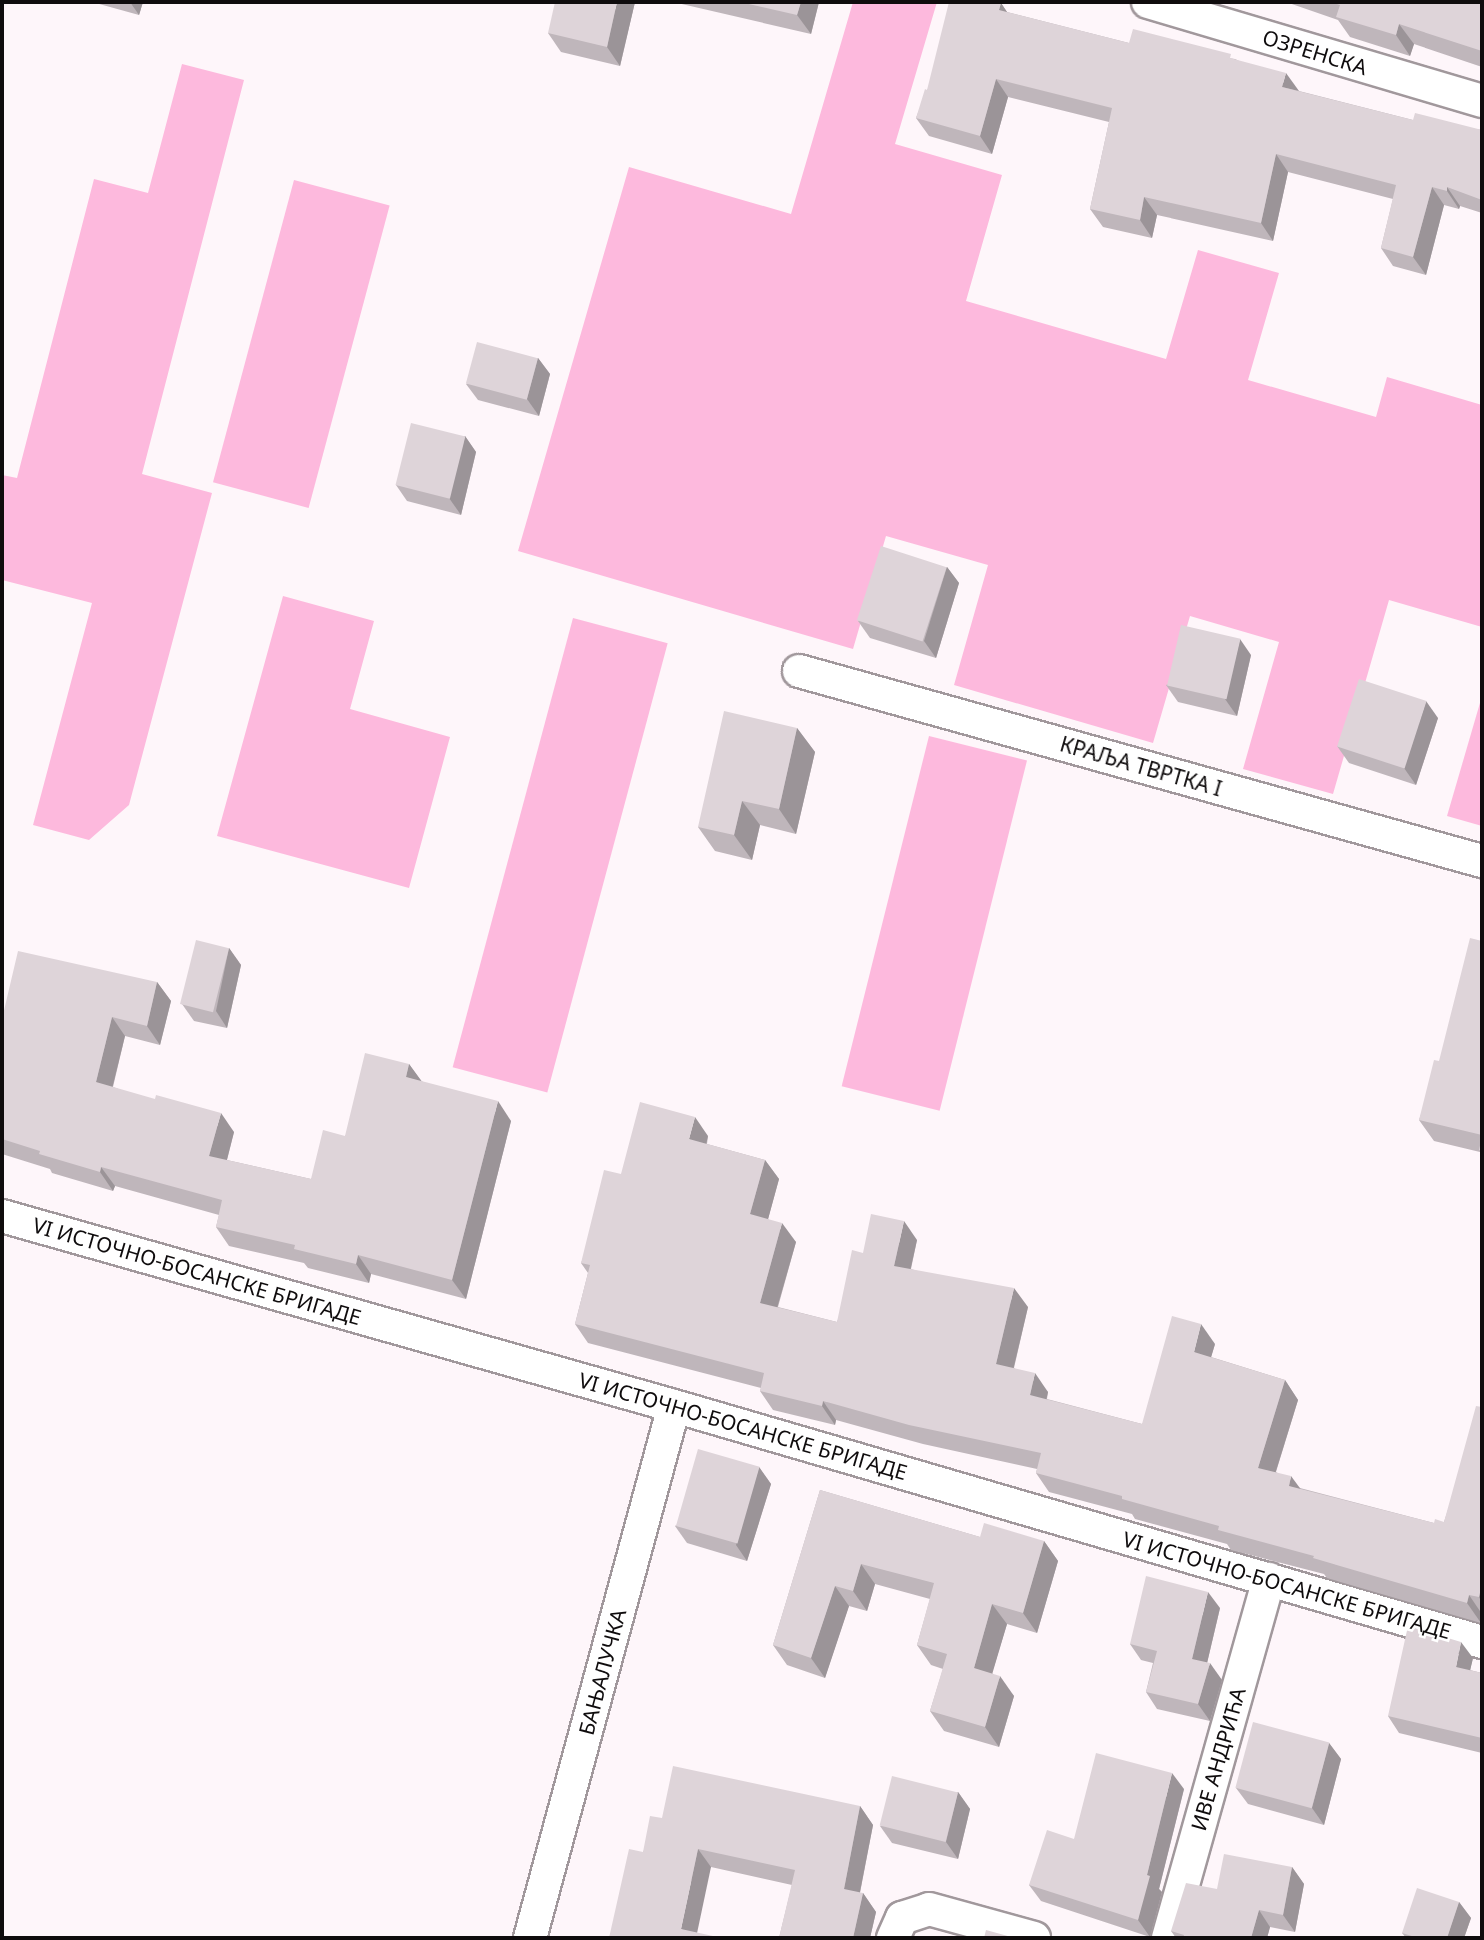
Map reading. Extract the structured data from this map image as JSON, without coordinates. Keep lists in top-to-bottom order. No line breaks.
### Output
{"streets":{"street":["ОЗРЕНСКА","КРАЉА ТВРТКА I","VI ИСТОЧНО-БОСАНСКЕ БРИГАДЕ","БАЊАЛУЧКА","ИВЕ АНДРИЋА"]},"crossings":[["VI ИСТОЧНО-БОСАНСКЕ БРИГАДЕ","БАЊАЛУЧКА"],["VI ИСТОЧНО-БОСАНСКЕ БРИГАДЕ","ИВЕ АНДРИЋА"]]}
